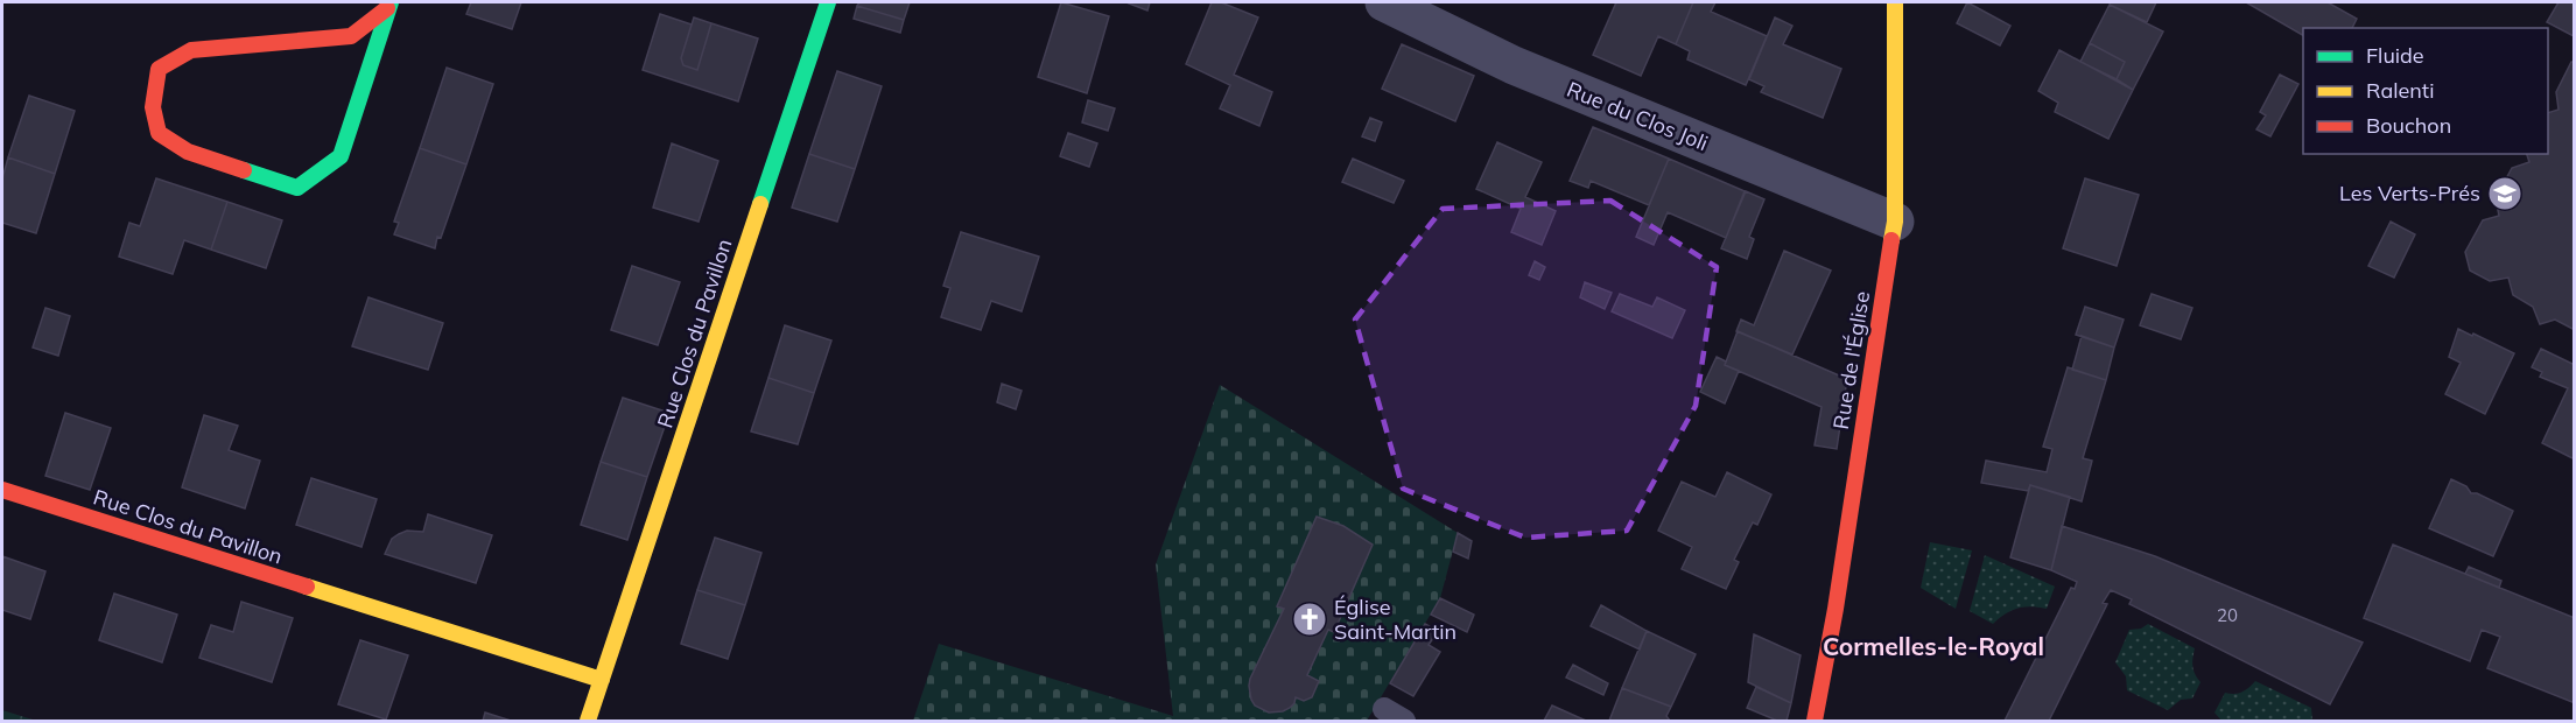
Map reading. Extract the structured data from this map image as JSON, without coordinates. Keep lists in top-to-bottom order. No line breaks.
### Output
{"streets":{"street":["Rue du Clos Joli","Rue Clos du Pavillon","Rue de l'Église"]},"crossings":[["Rue du Clos Joli","Rue de l'Église"]],"districts":["Cormelles-le-Royal"],"places":{"school or university":["Les Verts-Prés"],"church":["Église Saint-Martin"]},"house_numbers":["20"],"legend":["Fluide","Ralenti","Bouchon"]}
